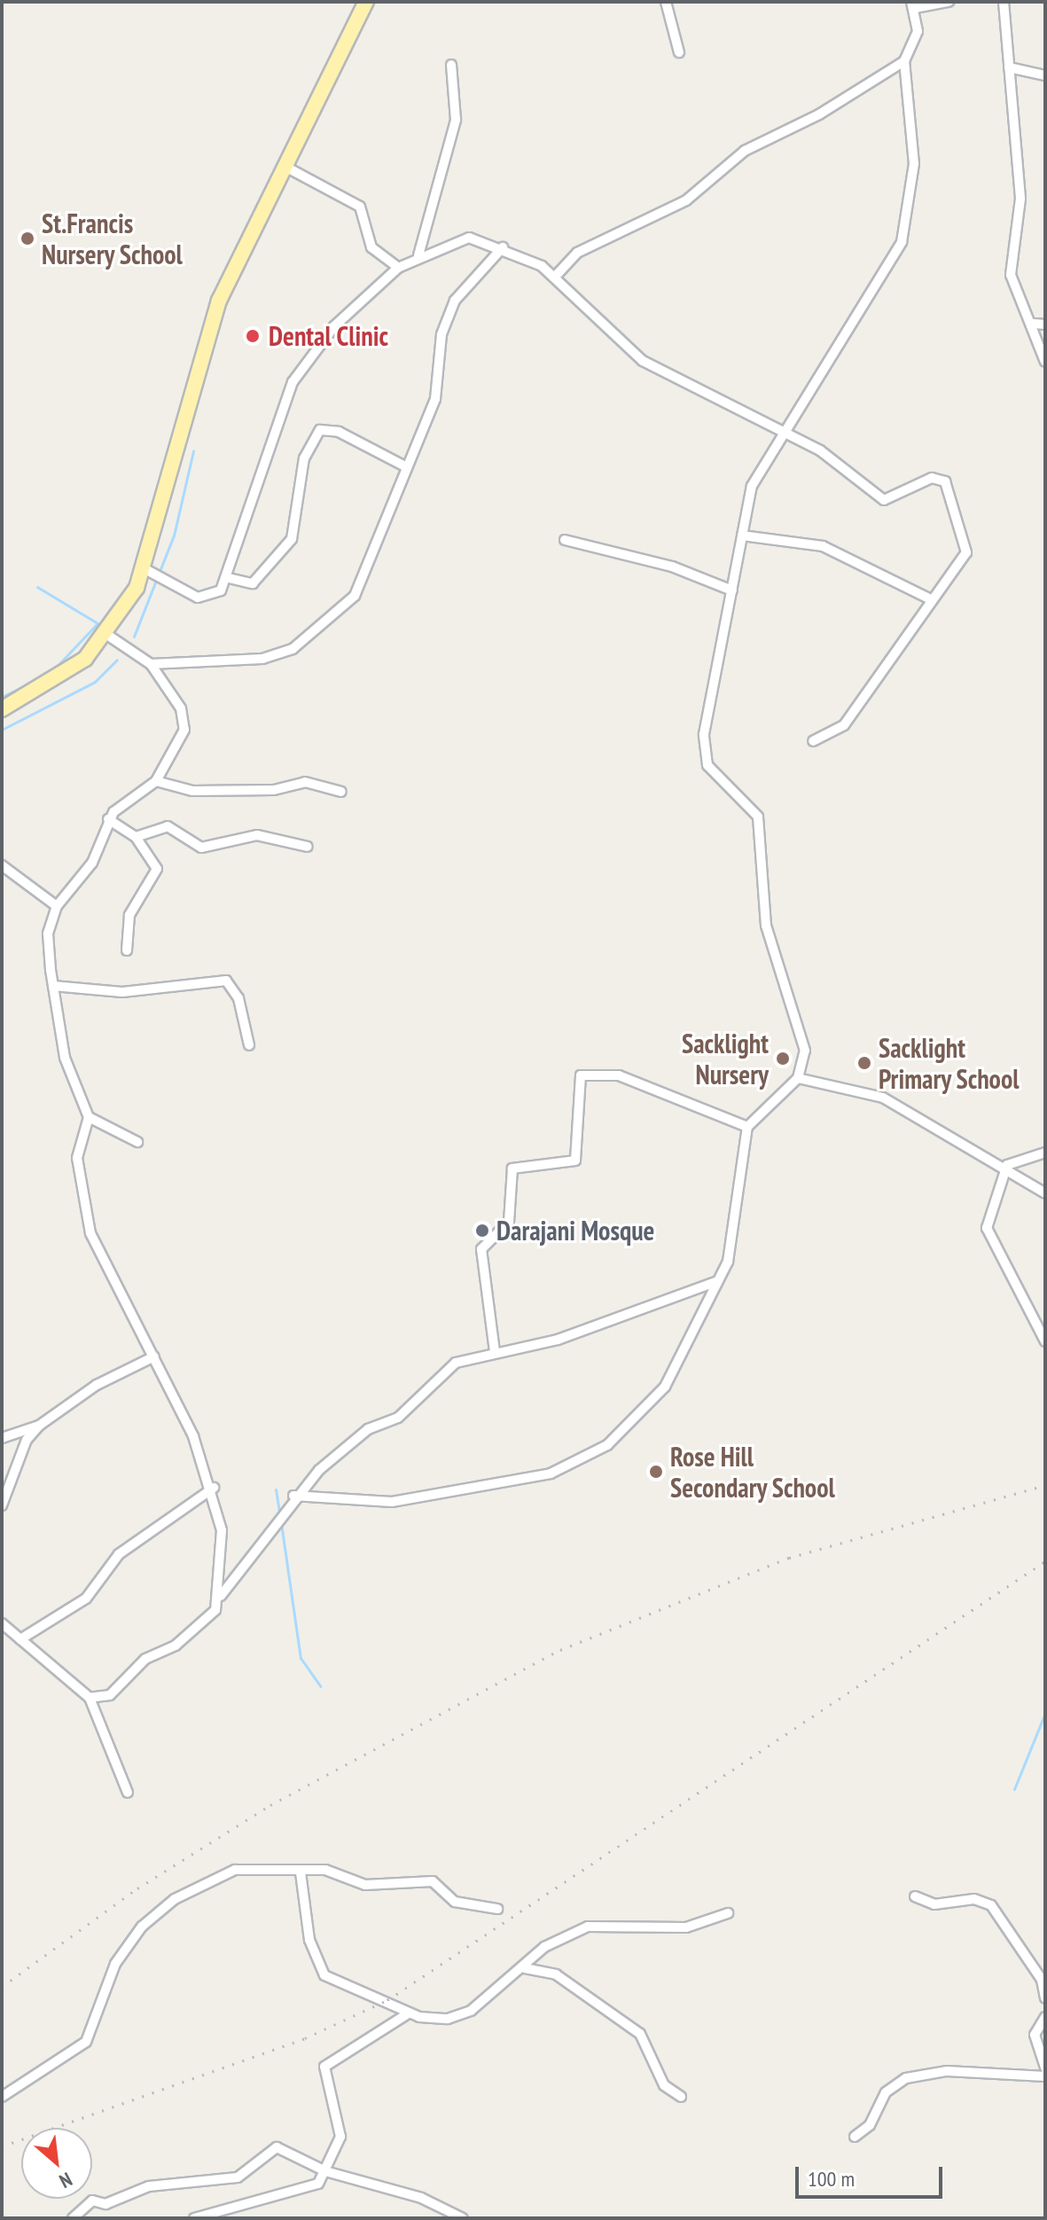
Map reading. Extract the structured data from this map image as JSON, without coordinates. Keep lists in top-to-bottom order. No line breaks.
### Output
{"places":["St.Francis Nursery School","Dental Clinic","Sacklight Nursery","Sacklight Primary School","Darajani Mosque","Rose Hill Secondary School"],"scale_bar":"100 m","north":"bottom right"}
